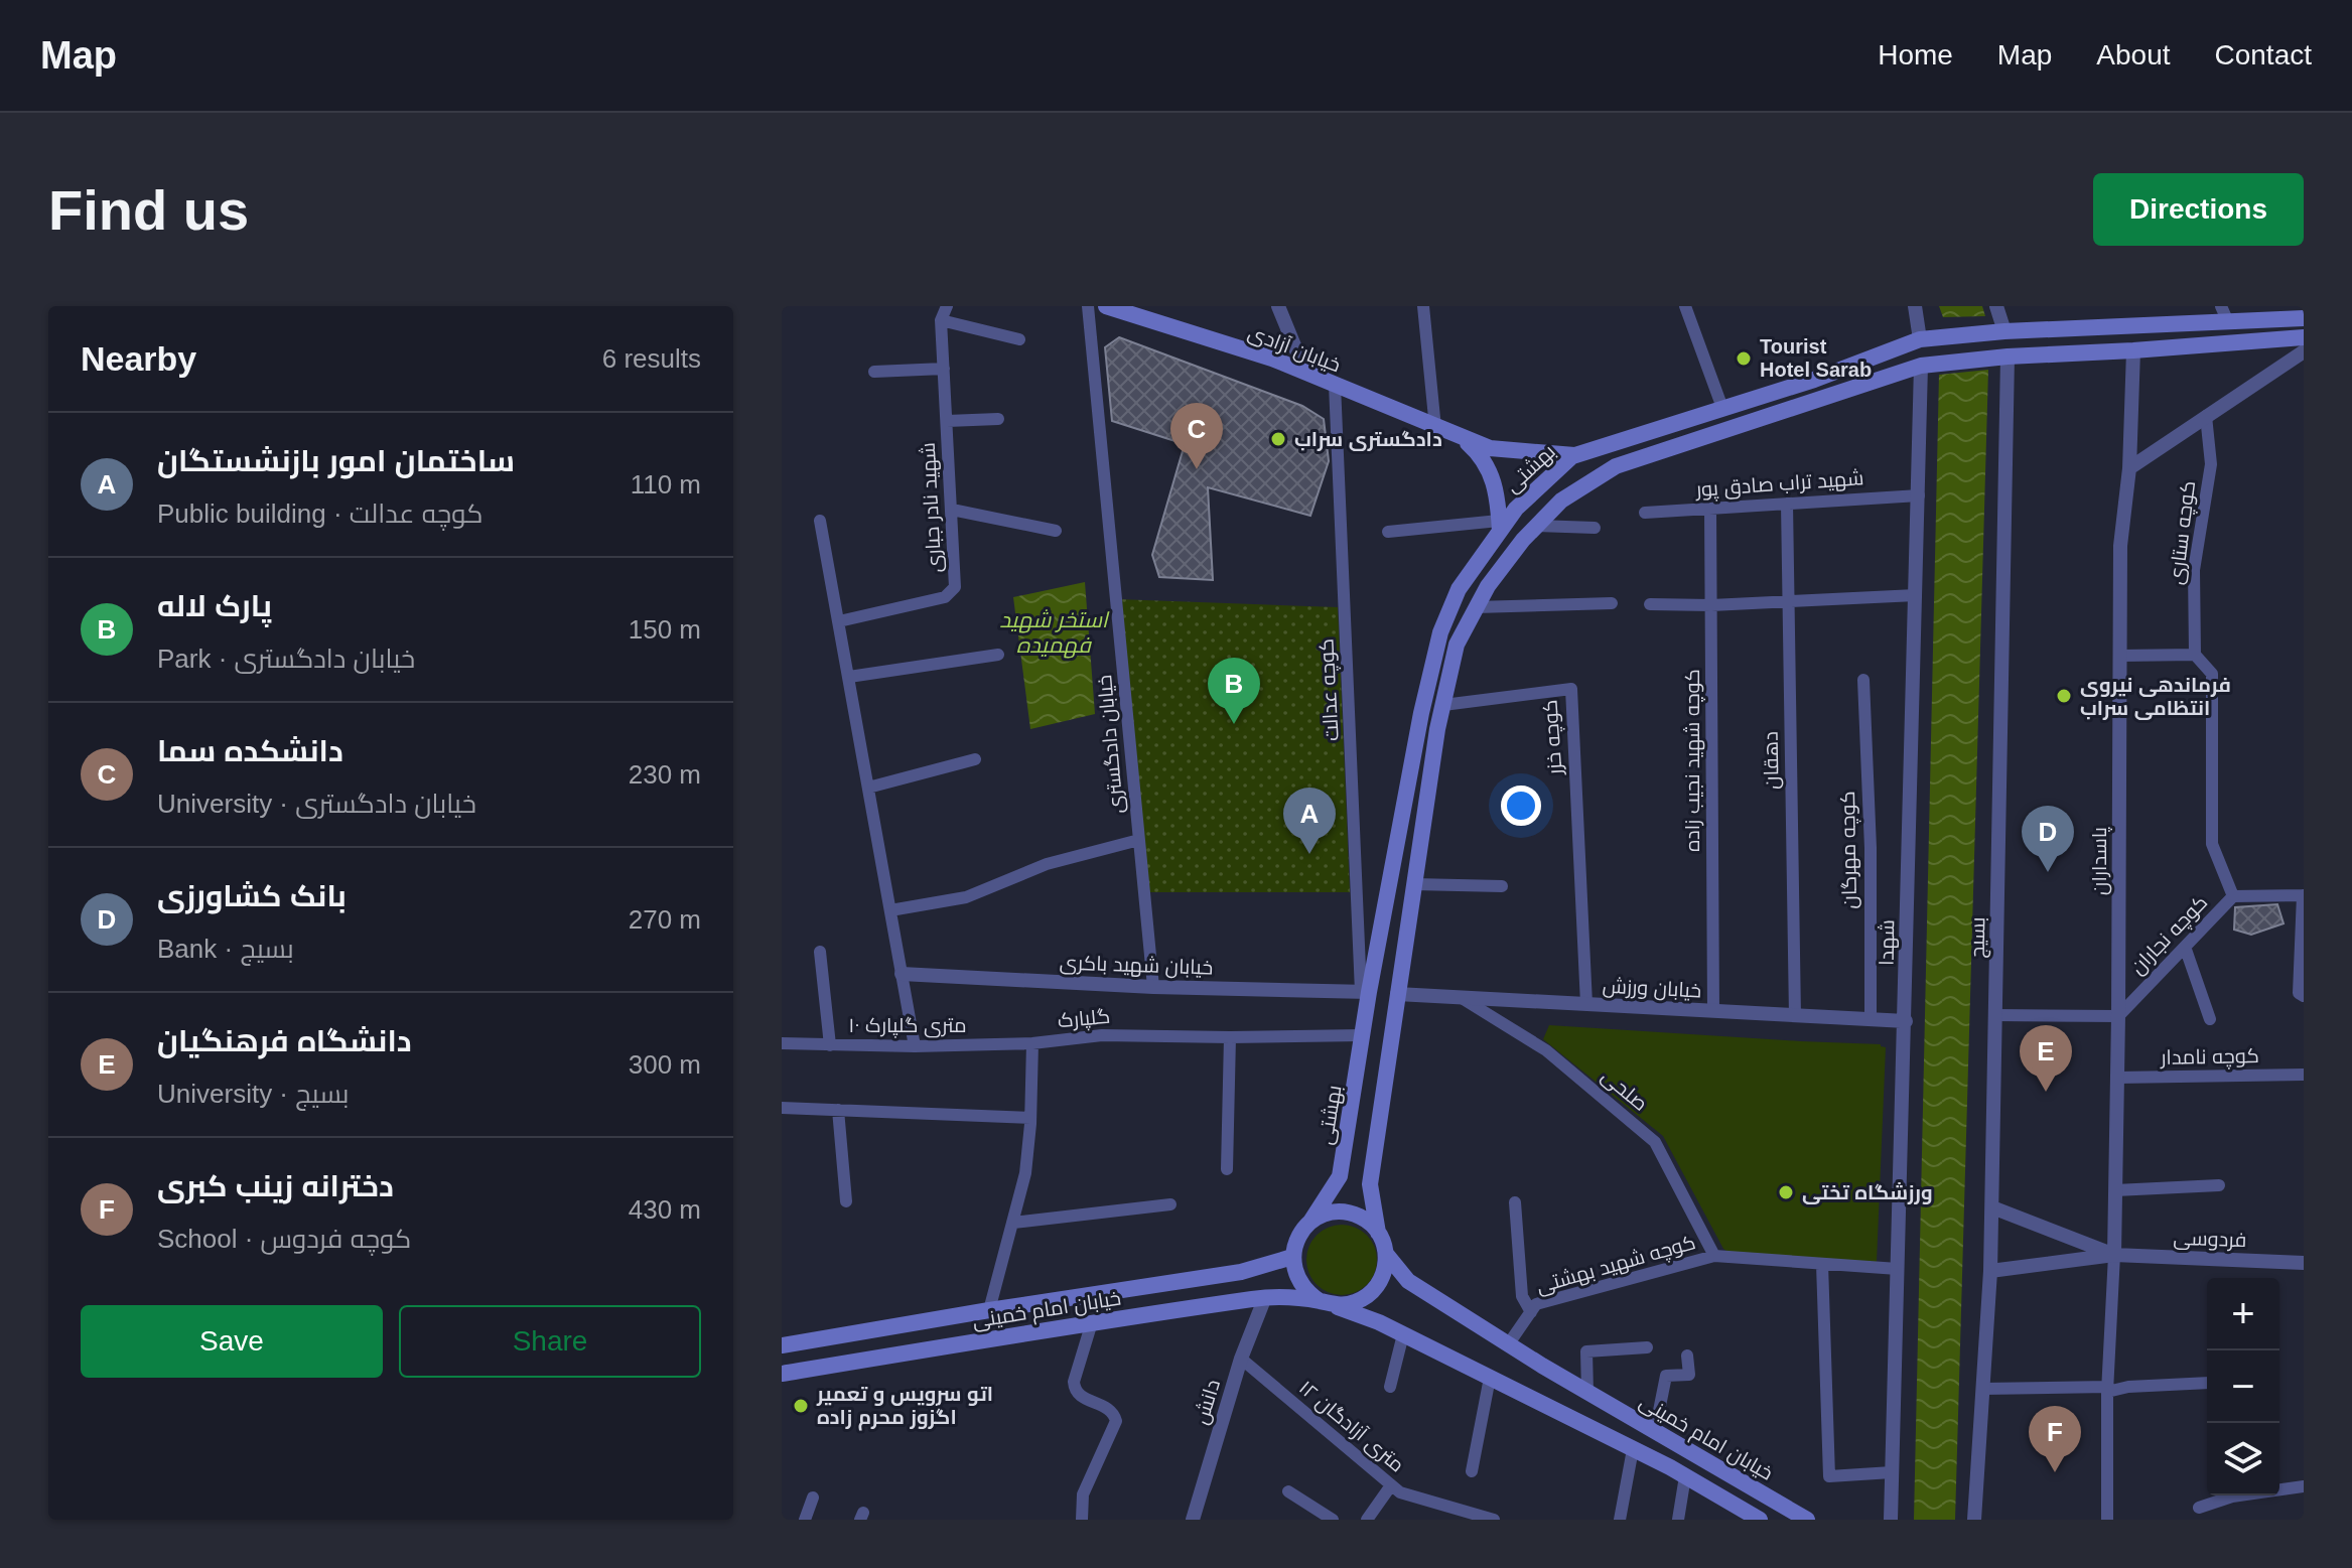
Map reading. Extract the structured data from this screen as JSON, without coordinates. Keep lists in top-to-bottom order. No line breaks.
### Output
{"streets":{"main road":["خیابان آزادی","بهشتی","خیابان امام خمینی"],"street":["شهید تراب صادق پور","شهید نادر جباری","کوچه ستاری","کوچه عدالت","کوچه خزر","خیابان دادگستری","کوچه شهید نجیب زاده","دهقان","کوچه مهرگان","پاسداران","کوچه نجاران","بسیج","شهدا","خیابان شهید باکری","خیابان ورزش","گلپارک","۱۰ متری گلپارک","کوچه نامدار","صلحی","فردوسی","کوچه شهید بهشتی","دانش","۱۲ متری آزادگان"]},"crossings":[["خیابان آزادی","بهشتی"],["خیابان آزادی","کوچه عدالت"],["بهشتی","کوچه عدالت"],["بهشتی","خیابان شهید باکری"],["بهشتی","گلپارک"],["بهشتی","خیابان امام خمینی"],["شهید تراب صادق پور","کوچه شهید نجیب زاده"],["شهید تراب صادق پور","دهقان"],["شهید تراب صادق پور","شهدا"],["کوچه ستاری","کوچه نجاران"],["کوچه عدالت","خیابان شهید باکری"],["کوچه خزر","خیابان ورزش"],["خیابان دادگستری","خیابان شهید باکری"],["کوچه شهید نجیب زاده","خیابان ورزش"],["دهقان","خیابان ورزش"],["کوچه مهرگان","خیابان ورزش"],["پاسداران","کوچه نجاران"],["پاسداران","کوچه نامدار"],["پاسداران","فردوسی"],["شهدا","خیابان ورزش"],["شهدا","کوچه شهید بهشتی"],["خیابان ورزش","صلحی"],["گلپارک","۱۰ متری گلپارک"],["گلپارک","خیابان امام خمینی"],["صلحی","کوچه شهید بهشتی"],["کوچه شهید بهشتی","خیابان امام خمینی"],["خیابان امام خمینی","دانش"],["دانش","۱۲ متری آزادگان"]],"water":["استخر شهید فهمیده"],"places":["Tourist Hotel Sarab","دادگستری سراب","فرماندهی نیروی انتظامی سراب","ورزشگاه تختی","اتو سرویس و تعمیر اگزوز محرم زاده"],"page":{"header":"Map","nav":["Home","Map","About","Contact"],"buttons":["Directions",["Save","Share"]],"title":"Find us","heading":["Nearby","6 results"],"pins":["C","B","A","D","E","F"],"list":[{"mark":"A","name":"ساختمان امور بازنشستگان","note":"Public building · کوچه عدالت","value":"110 m"},{"mark":"B","name":"پارک لاله","note":"Park · خیابان دادگستری","value":"150 m"},{"mark":"C","name":"دانشکده سما","note":"University · خیابان دادگستری","value":"230 m"},{"mark":"D","name":"بانک کشاورزی","note":"Bank · بسیج","value":"270 m"},{"mark":"E","name":"دانشگاه فرهنگیان","note":"University · بسیج","value":"300 m"},{"mark":"F","name":"دخترانه زینب کبری","note":"School · کوچه فردوس","value":"430 m"}],"map_buttons":["+","−"]}}
